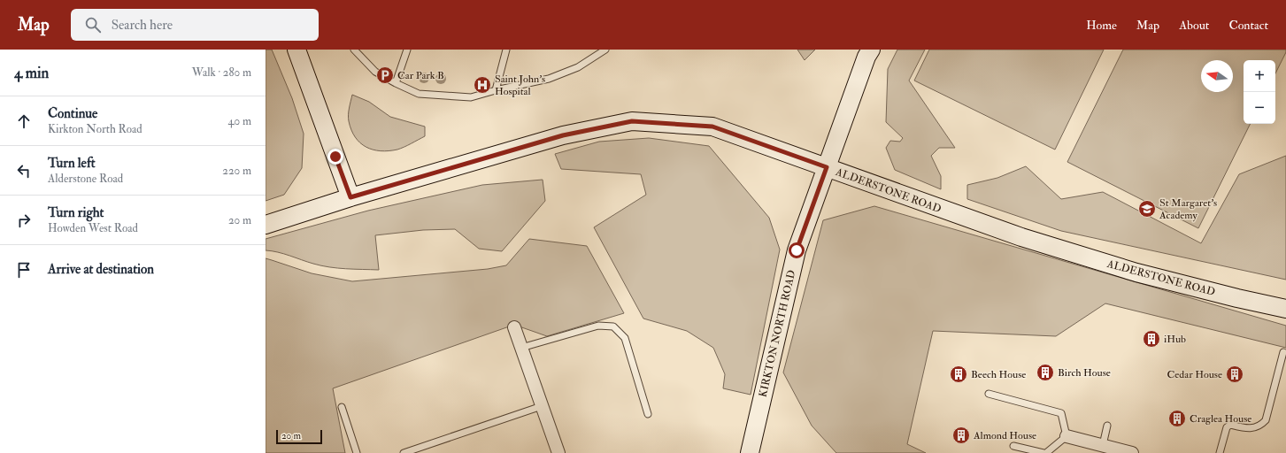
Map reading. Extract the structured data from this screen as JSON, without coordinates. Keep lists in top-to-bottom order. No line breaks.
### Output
{"streets":{"street":["ALDERSTONE ROAD","KIRKTON NORTH ROAD"]},"crossings":[["ALDERSTONE ROAD","KIRKTON NORTH ROAD"]],"places":{"parking":["Car Park B"],"hospital":["Saint John's Hospital"],"school or university":["St Margaret's Academy"],"building":["iHub","Birch House","Beech House","Cedar House","Craglea House","Almond House"]},"scale_bar":"20 m","north":"left","page":{"header":"Map","search":"Search here","nav":["Home","Map","About","Contact"],"heading":["4 min","Walk · 280 m"],"map_buttons":["+","−"],"list":[["Continue","Kirkton North Road","40 m"],["Turn left","Alderstone Road","220 m"],["Turn right","Howden West Road","20 m"],"Arrive at destination"],"scale":"20 m"}}
